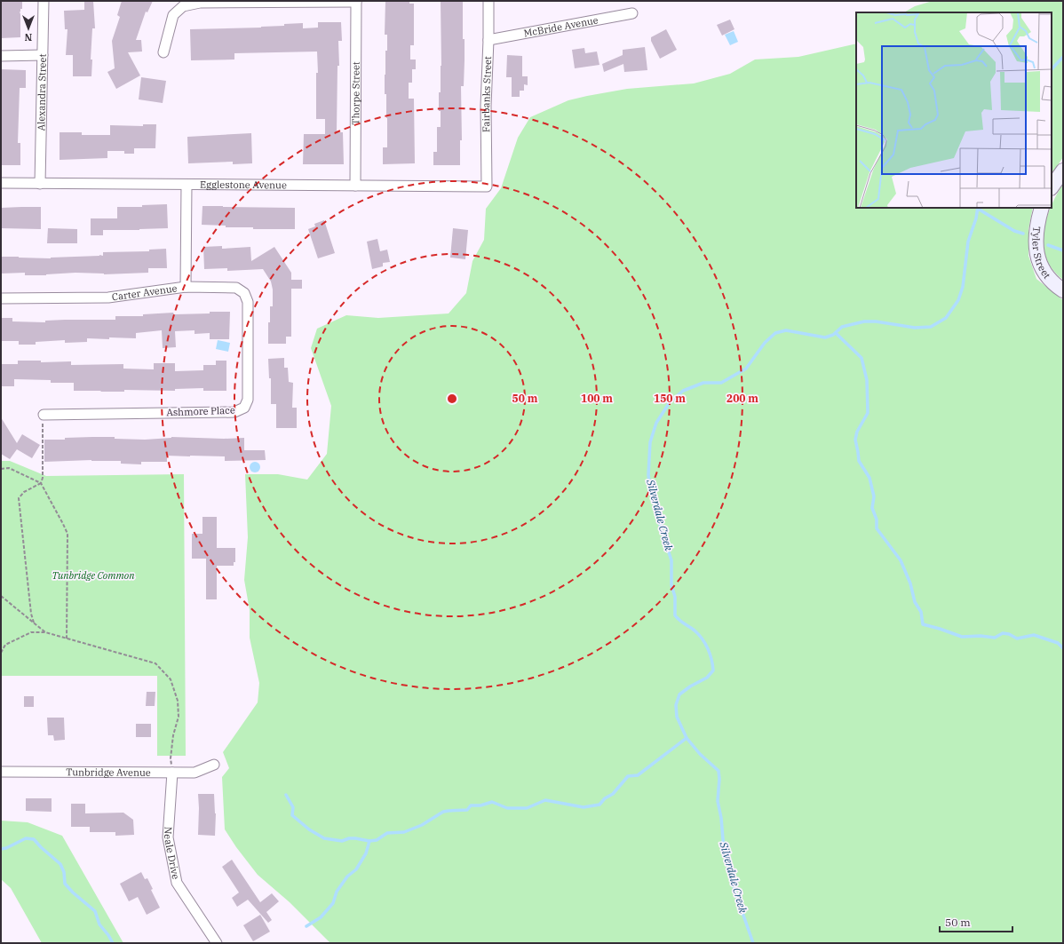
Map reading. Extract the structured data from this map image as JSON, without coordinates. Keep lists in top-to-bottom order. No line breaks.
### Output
{"streets":{"street":["McBride Avenue","Alexandra Street","Thorpe Street","Fairbanks Street","Egglestone Avenue","Tyler Street","Carter Avenue","Ashmore Place","Tunbridge Avenue","Neale Drive"]},"crossings":[["McBride Avenue","Fairbanks Street"],["Alexandra Street","Egglestone Avenue"],["Thorpe Street","Egglestone Avenue"],["Fairbanks Street","Egglestone Avenue"],["Egglestone Avenue","Carter Avenue"],["Carter Avenue","Ashmore Place"],["Tunbridge Avenue","Neale Drive"]],"water":["Silverdale Creek"],"parks":["Tunbridge Common"],"scale_bar":"50 m","north":"bottom","rings":["50 m","100 m","150 m","200 m"]}
